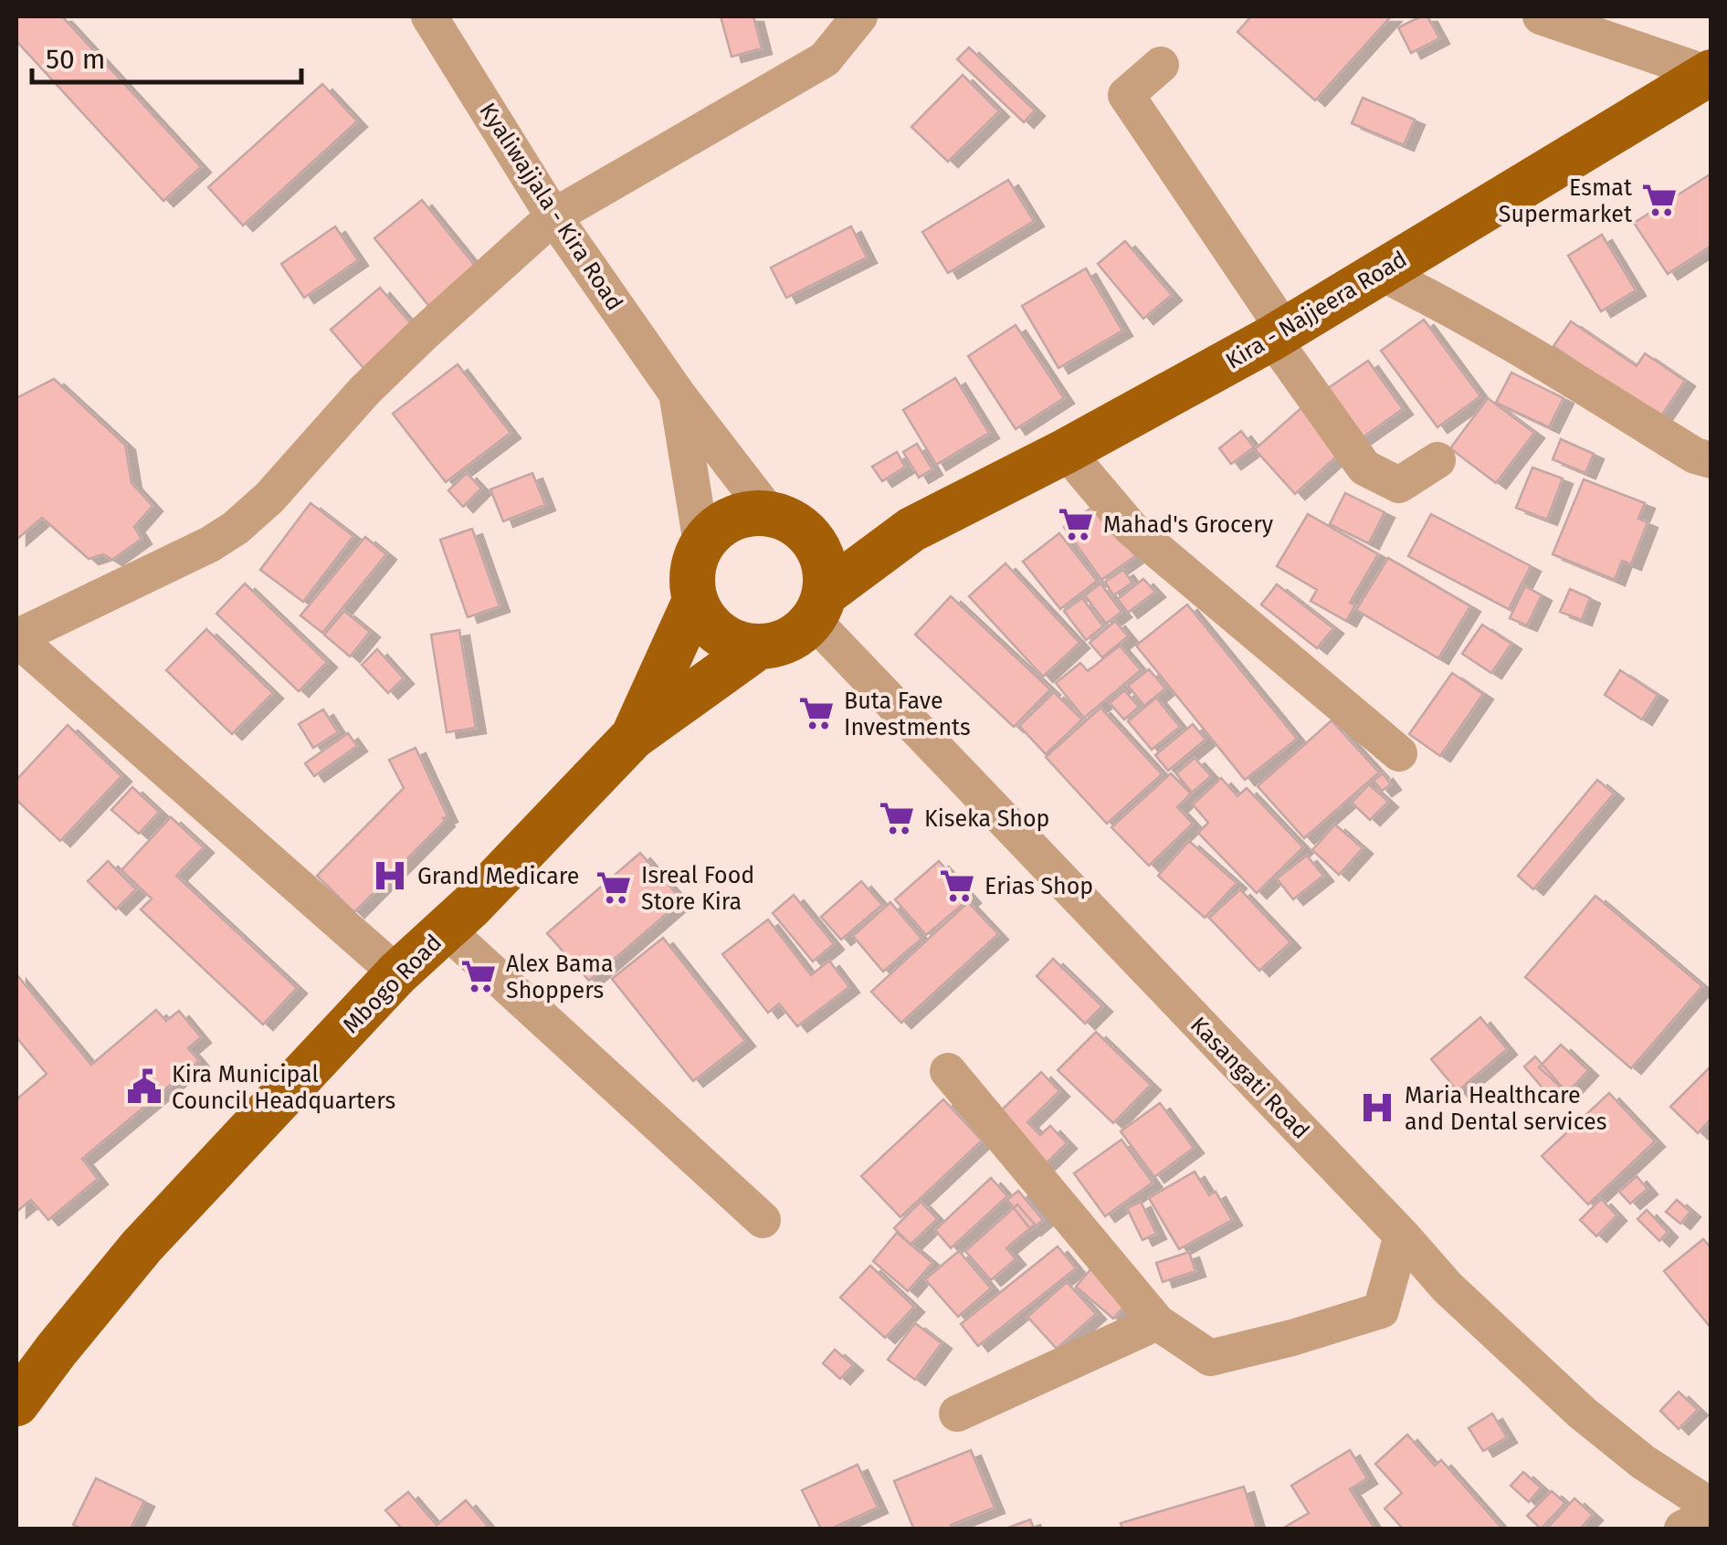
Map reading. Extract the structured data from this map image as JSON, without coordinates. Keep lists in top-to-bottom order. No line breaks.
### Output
{"streets":{"main road":["Kira - Najjeera Road","Mbogo Road"],"street":["Kyaliwajjala - Kira Road","Kasangati Road"]},"crossings":[["Kyaliwajjala - Kira Road","Kira - Najjeera Road"],["Kyaliwajjala - Kira Road","Mbogo Road"],["Kyaliwajjala - Kira Road","Kasangati Road"],["Kira - Najjeera Road","Mbogo Road"],["Kira - Najjeera Road","Kasangati Road"],["Mbogo Road","Kasangati Road"]],"places":{"supermarket":["Esmat Supermarket","Mahad's Grocery","Buta Fave Investments","Kiseka Shop","Erias Shop","Isreal Food Store Kira","Alex Bama Shoppers"],"hospital":["Grand Medicare","Maria Healthcare and Dental services"],"public building":["Kira Municipal Council Headquarters"]},"scale_bar":"50 m"}
